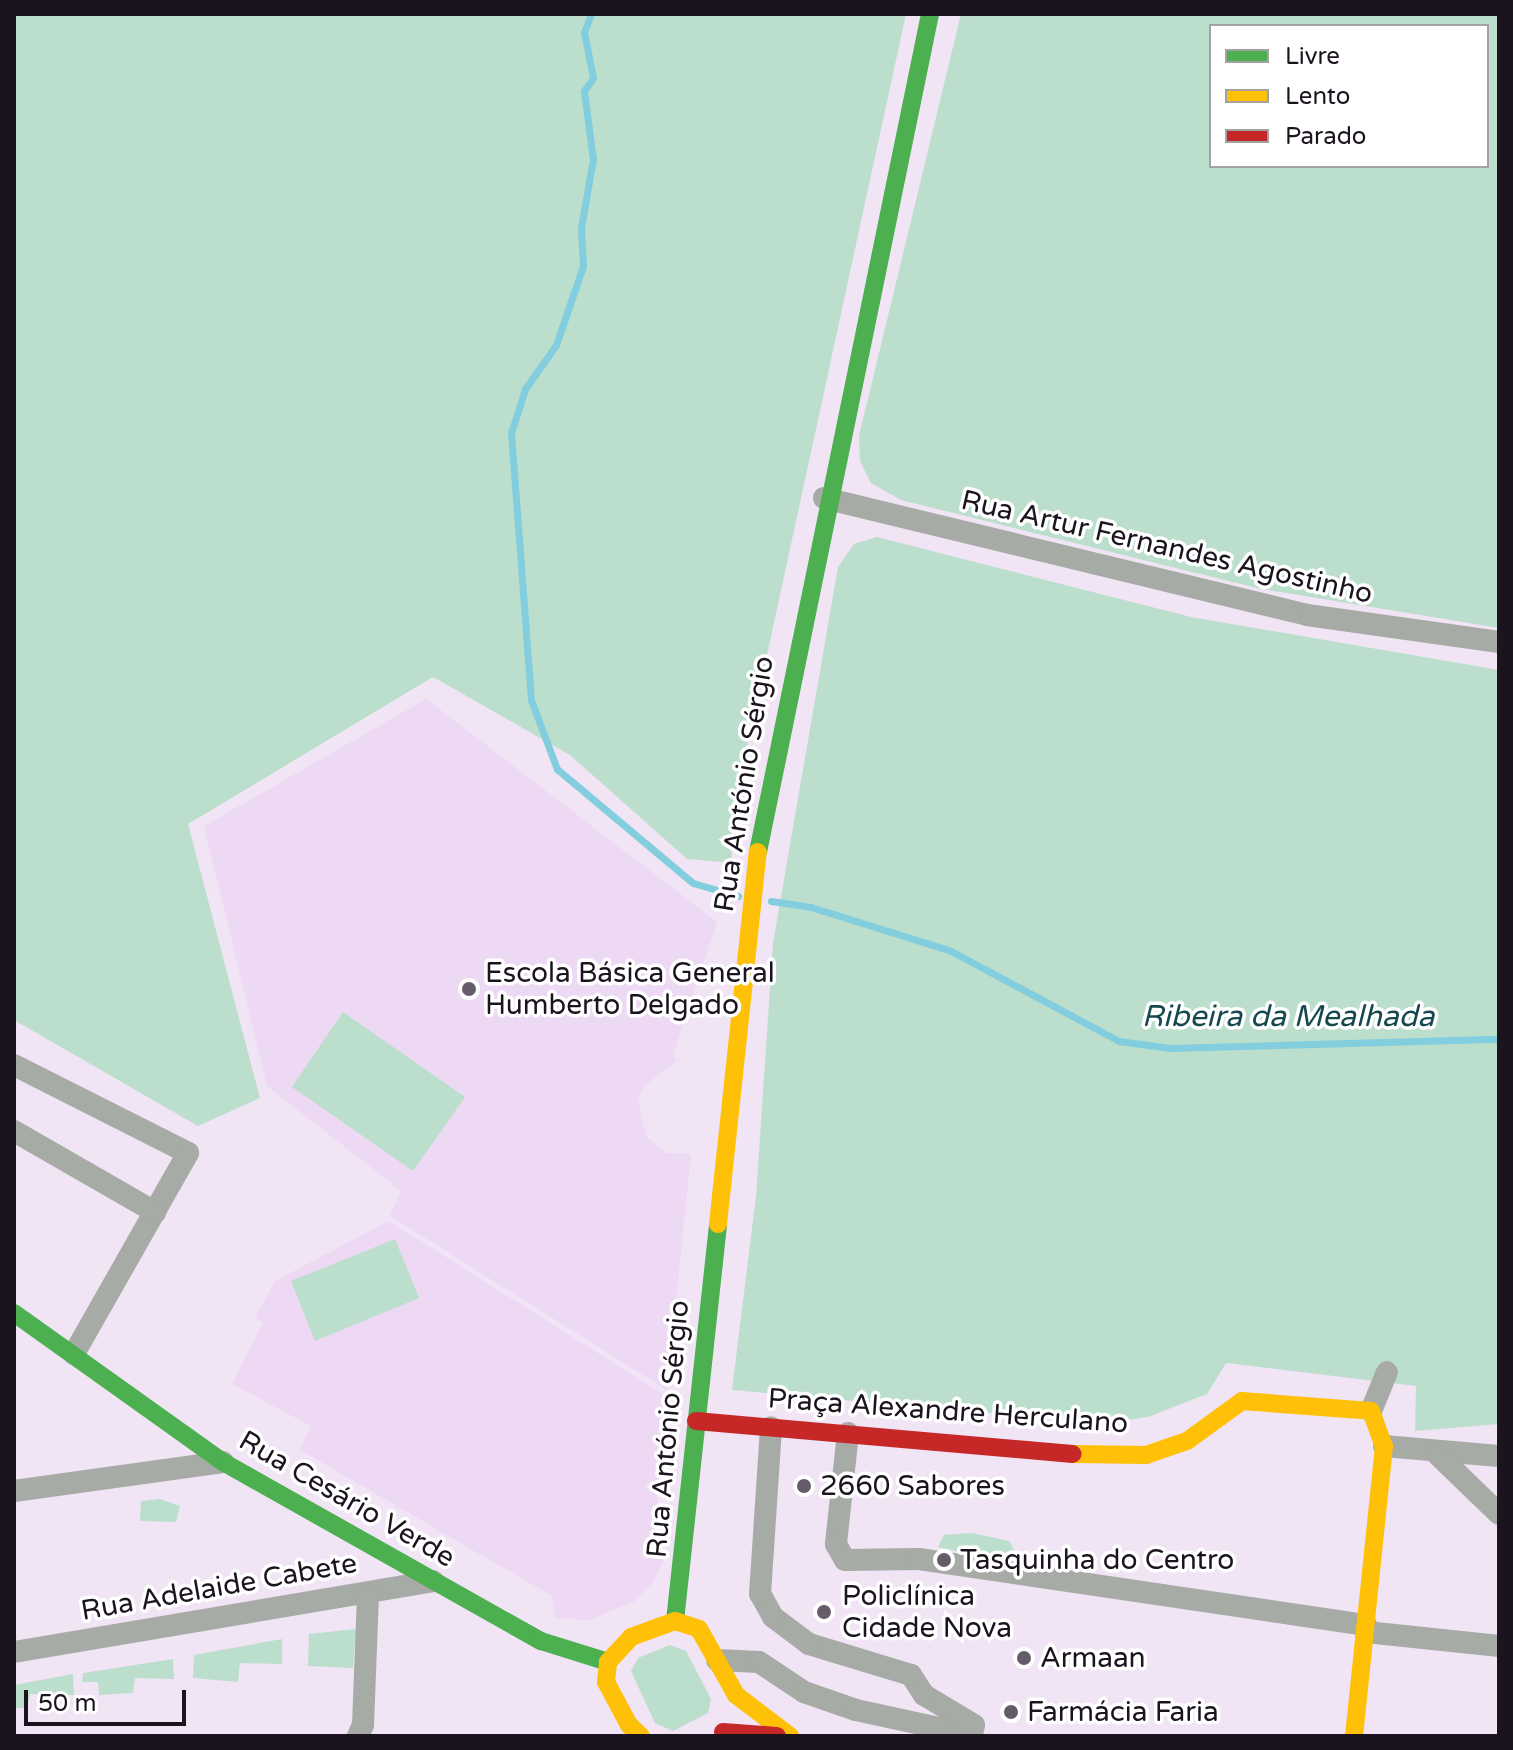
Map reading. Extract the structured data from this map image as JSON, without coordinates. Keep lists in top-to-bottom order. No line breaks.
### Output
{"streets":{"street":["Rua Artur Fernandes Agostinho","Rua António Sérgio","Praça Alexandre Herculano","Rua Cesário Verde","Rua Adelaide Cabete"]},"crossings":[["Rua Artur Fernandes Agostinho","Rua António Sérgio"],["Rua António Sérgio","Praça Alexandre Herculano"],["Rua Cesário Verde","Rua Adelaide Cabete"]],"water":["Ribeira da Mealhada"],"places":["Escola Básica General Humberto Delgado","2660 Sabores","Tasquinha do Centro","Policlínica Cidade Nova","Armaan","Farmácia Faria"],"legend":["Livre","Lento","Parado"],"scale_bar":"50 m"}
